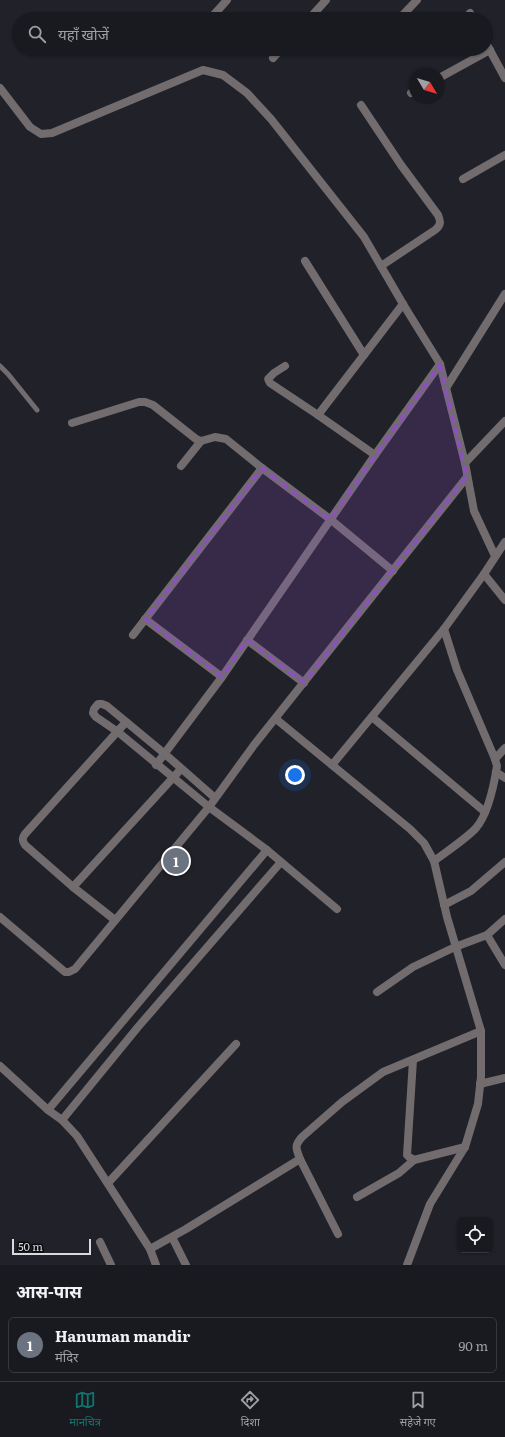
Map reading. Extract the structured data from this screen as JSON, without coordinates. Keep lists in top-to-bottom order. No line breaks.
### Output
{"scale_bar":"50 m","north":"bottom right","page":{"search":"यहाँ खोजें","pins":"1","scale":"50 m","heading":"आस-पास","list":[{"mark":"1","name":"Hanuman mandir","note":"मंदिर","value":"90 m"}],"nav":["मानचित्र","दिशा","सहेजे गए"]}}
